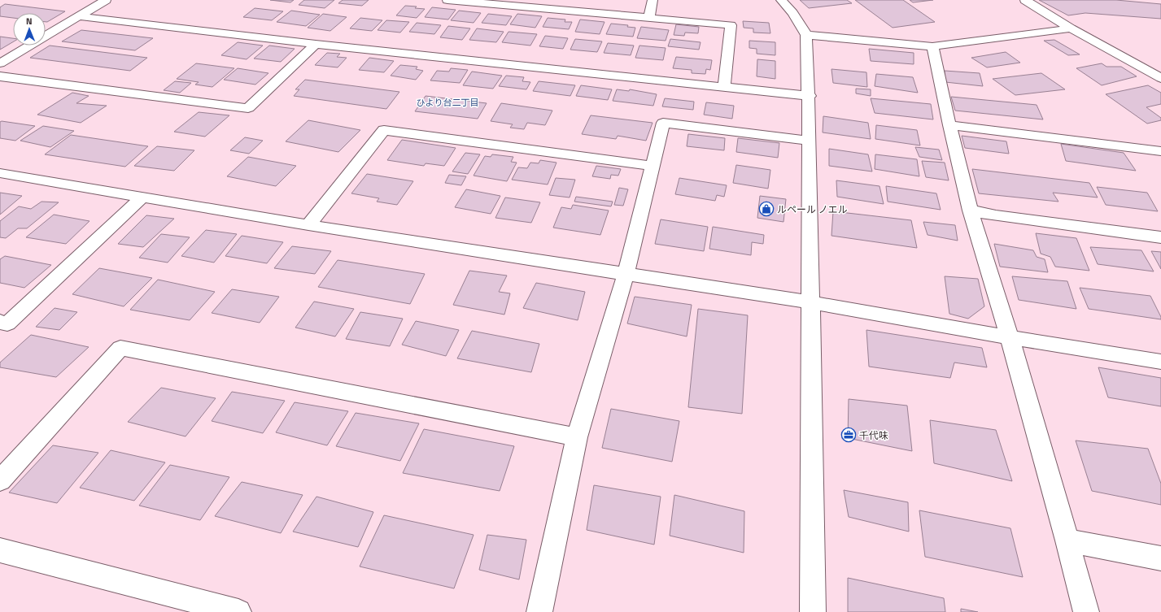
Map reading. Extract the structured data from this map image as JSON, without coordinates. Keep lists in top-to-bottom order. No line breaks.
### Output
{"districts":["ひより台二丁目"],"places":{"shop":["ルペール ノエル"],"office":["千代味"]},"north":"top"}
